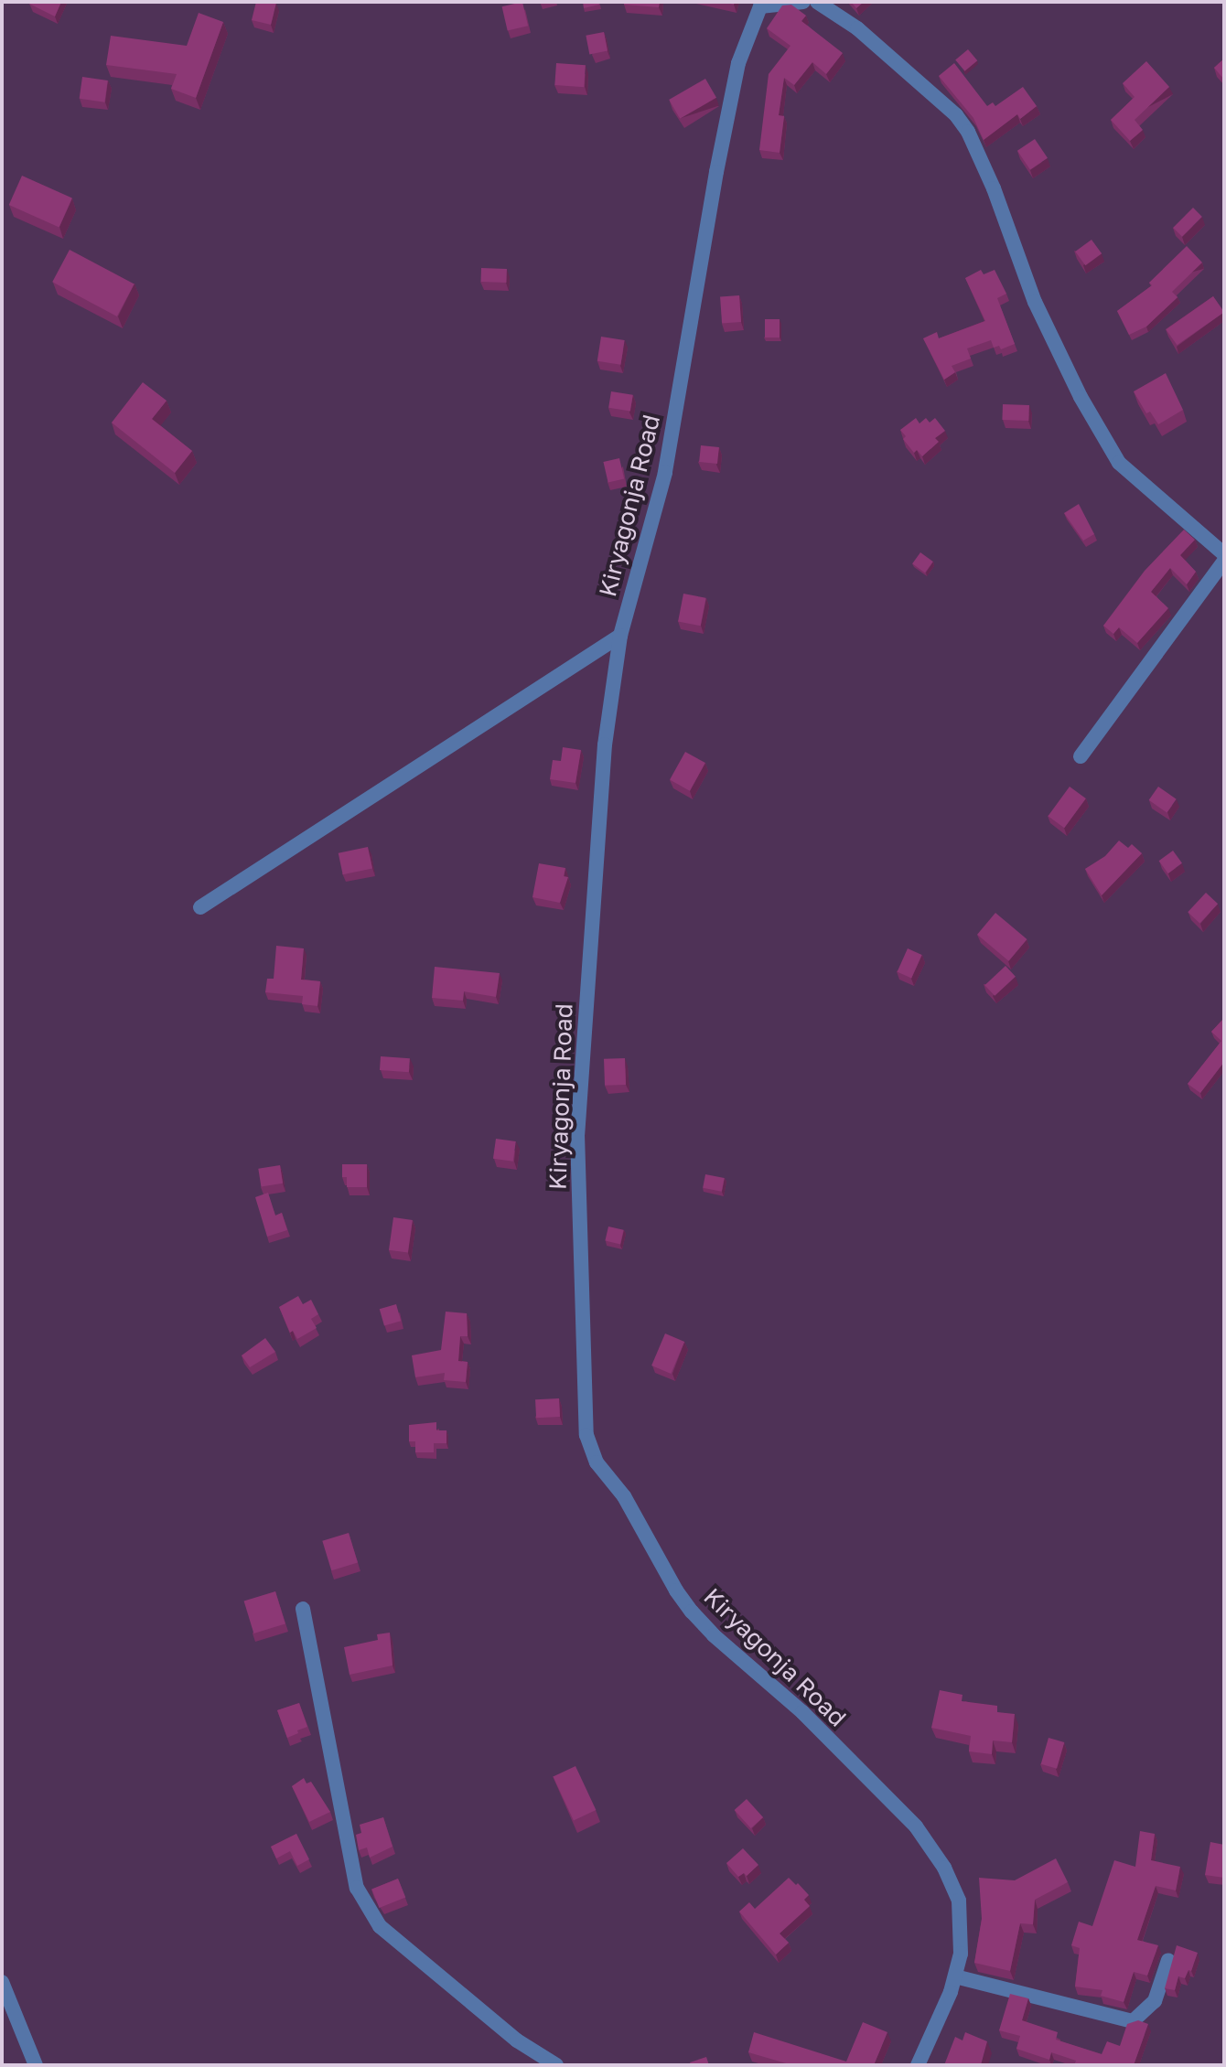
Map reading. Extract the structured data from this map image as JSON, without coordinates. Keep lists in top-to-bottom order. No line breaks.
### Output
{"streets":{"street":["Kiryagonja Road"]}}
